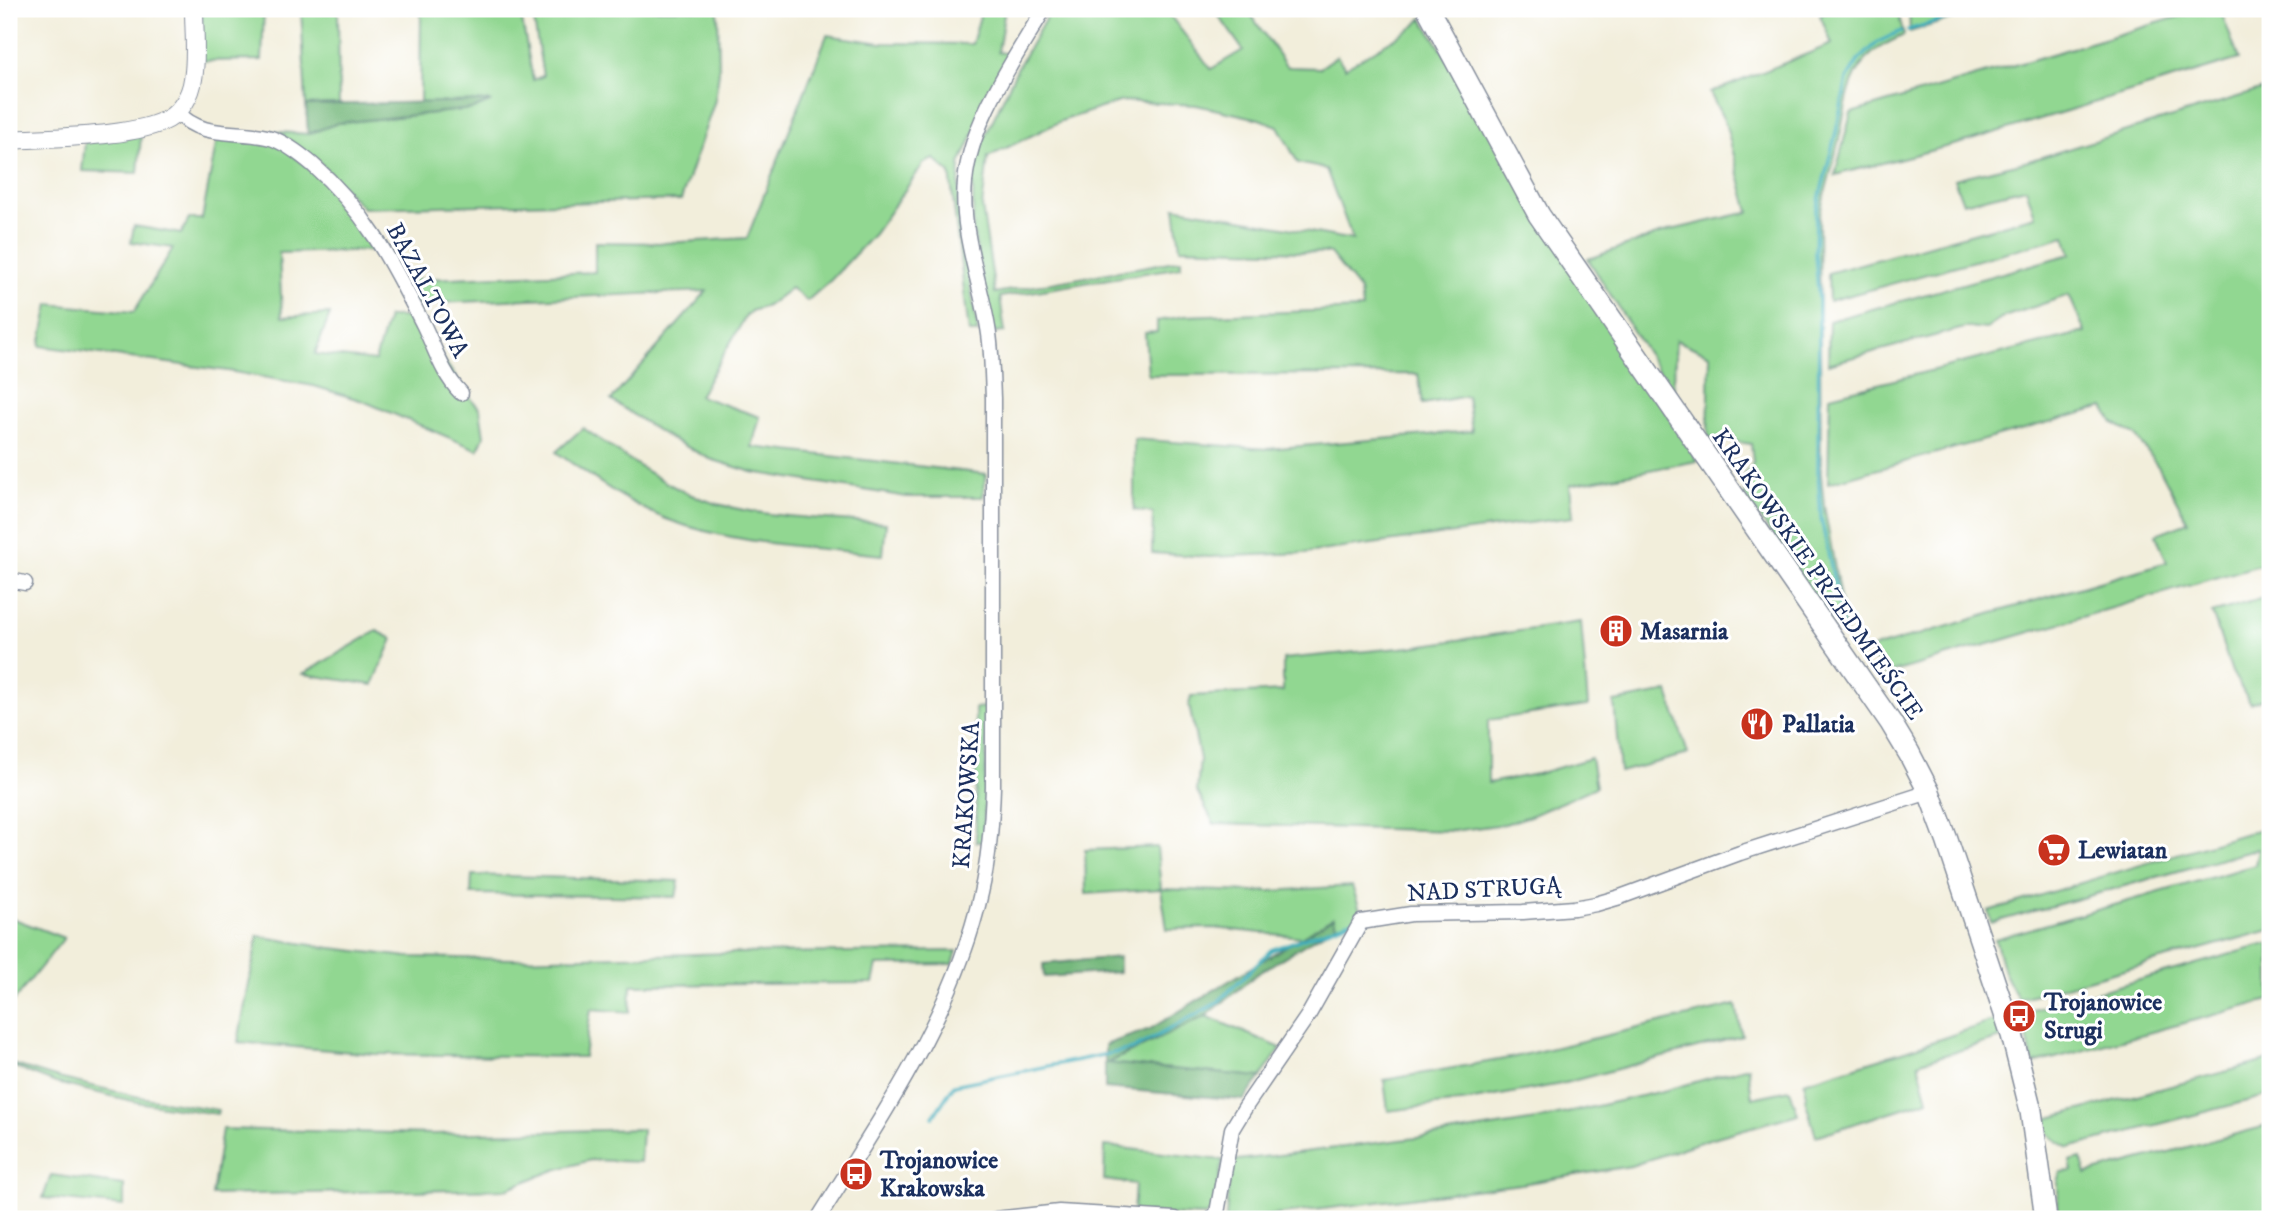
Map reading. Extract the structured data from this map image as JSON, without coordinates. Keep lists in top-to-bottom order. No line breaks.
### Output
{"streets":{"main road":["KRAKOWSKIE PRZEDMIEŚCIE"],"street":["BAZALTOWA","KRAKOWSKA","NAD STRUGĄ"]},"crossings":[["KRAKOWSKIE PRZEDMIEŚCIE","NAD STRUGĄ"]],"places":{"building":["Masarnia"],"restaurant":["Pallatia"],"supermarket":["Lewiatan"],"bus stop":["Trojanowice Strugi","Trojanowice Krakowska"]}}
